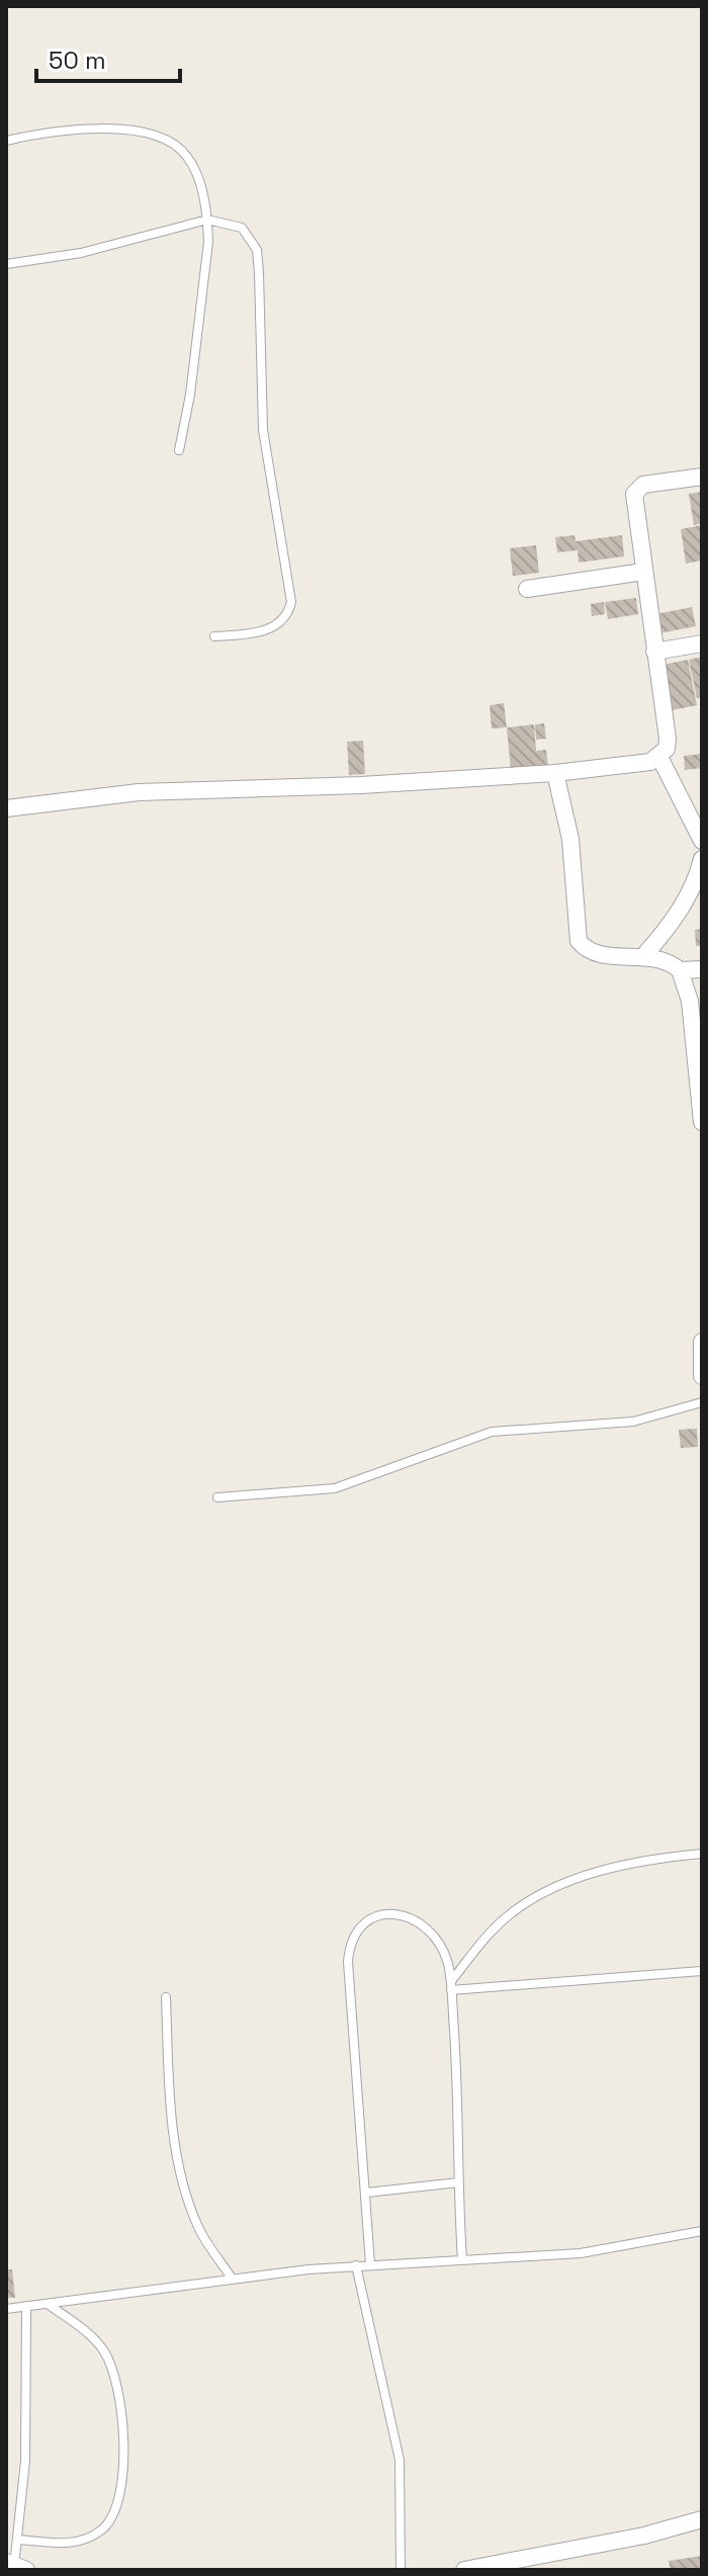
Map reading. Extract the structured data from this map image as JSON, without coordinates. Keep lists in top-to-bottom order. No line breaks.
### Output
{"scale_bar":"50 m"}
